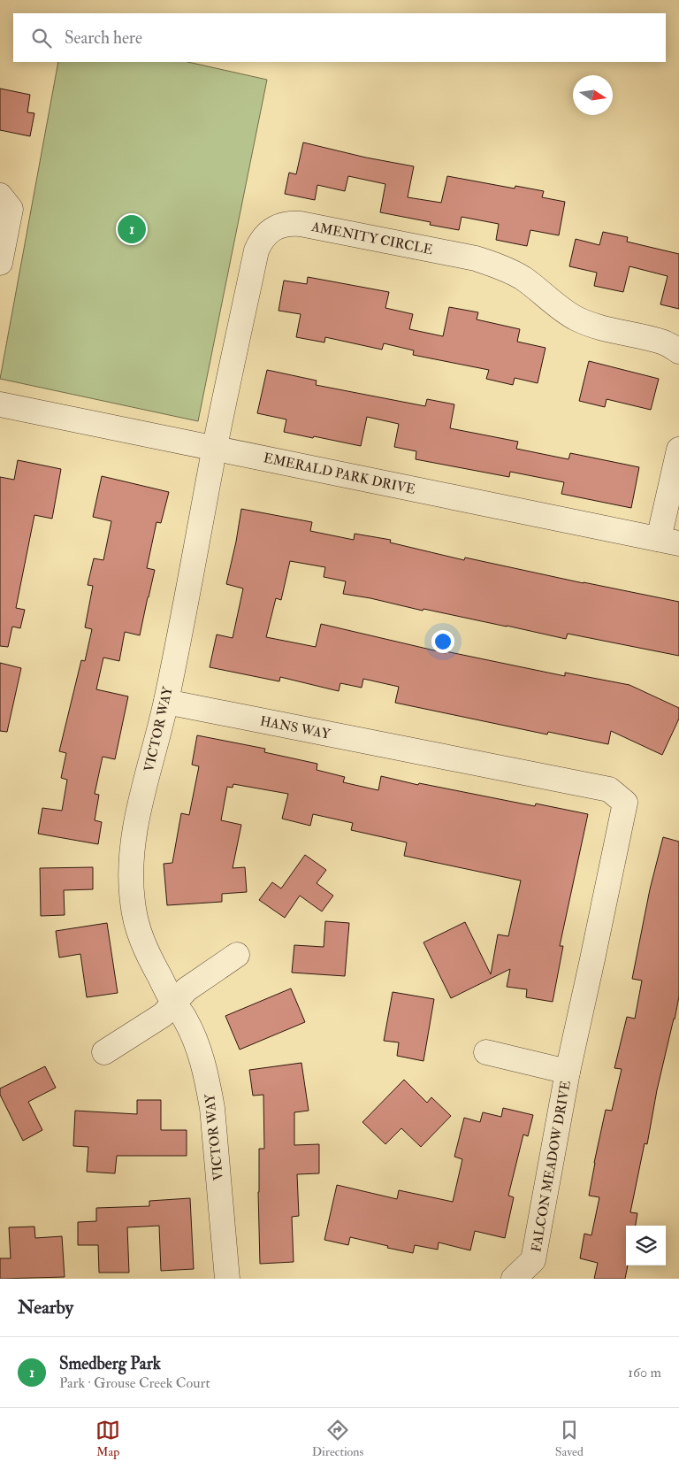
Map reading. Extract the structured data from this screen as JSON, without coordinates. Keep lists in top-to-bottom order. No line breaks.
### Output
{"streets":{"street":["AMENITY CIRCLE","EMERALD PARK DRIVE","HANS WAY","VICTOR WAY","FALCON MEADOW DRIVE"]},"crossings":[["AMENITY CIRCLE","EMERALD PARK DRIVE"],["AMENITY CIRCLE","VICTOR WAY"],["EMERALD PARK DRIVE","VICTOR WAY"],["HANS WAY","VICTOR WAY"],["HANS WAY","FALCON MEADOW DRIVE"]],"north":"right","page":{"search":"Search here","pins":"1","heading":"Nearby","list":[{"mark":"1","name":"Smedberg Park","note":"Park · Grouse Creek Court","value":"160 m"}],"nav":["Map","Directions","Saved"]}}
